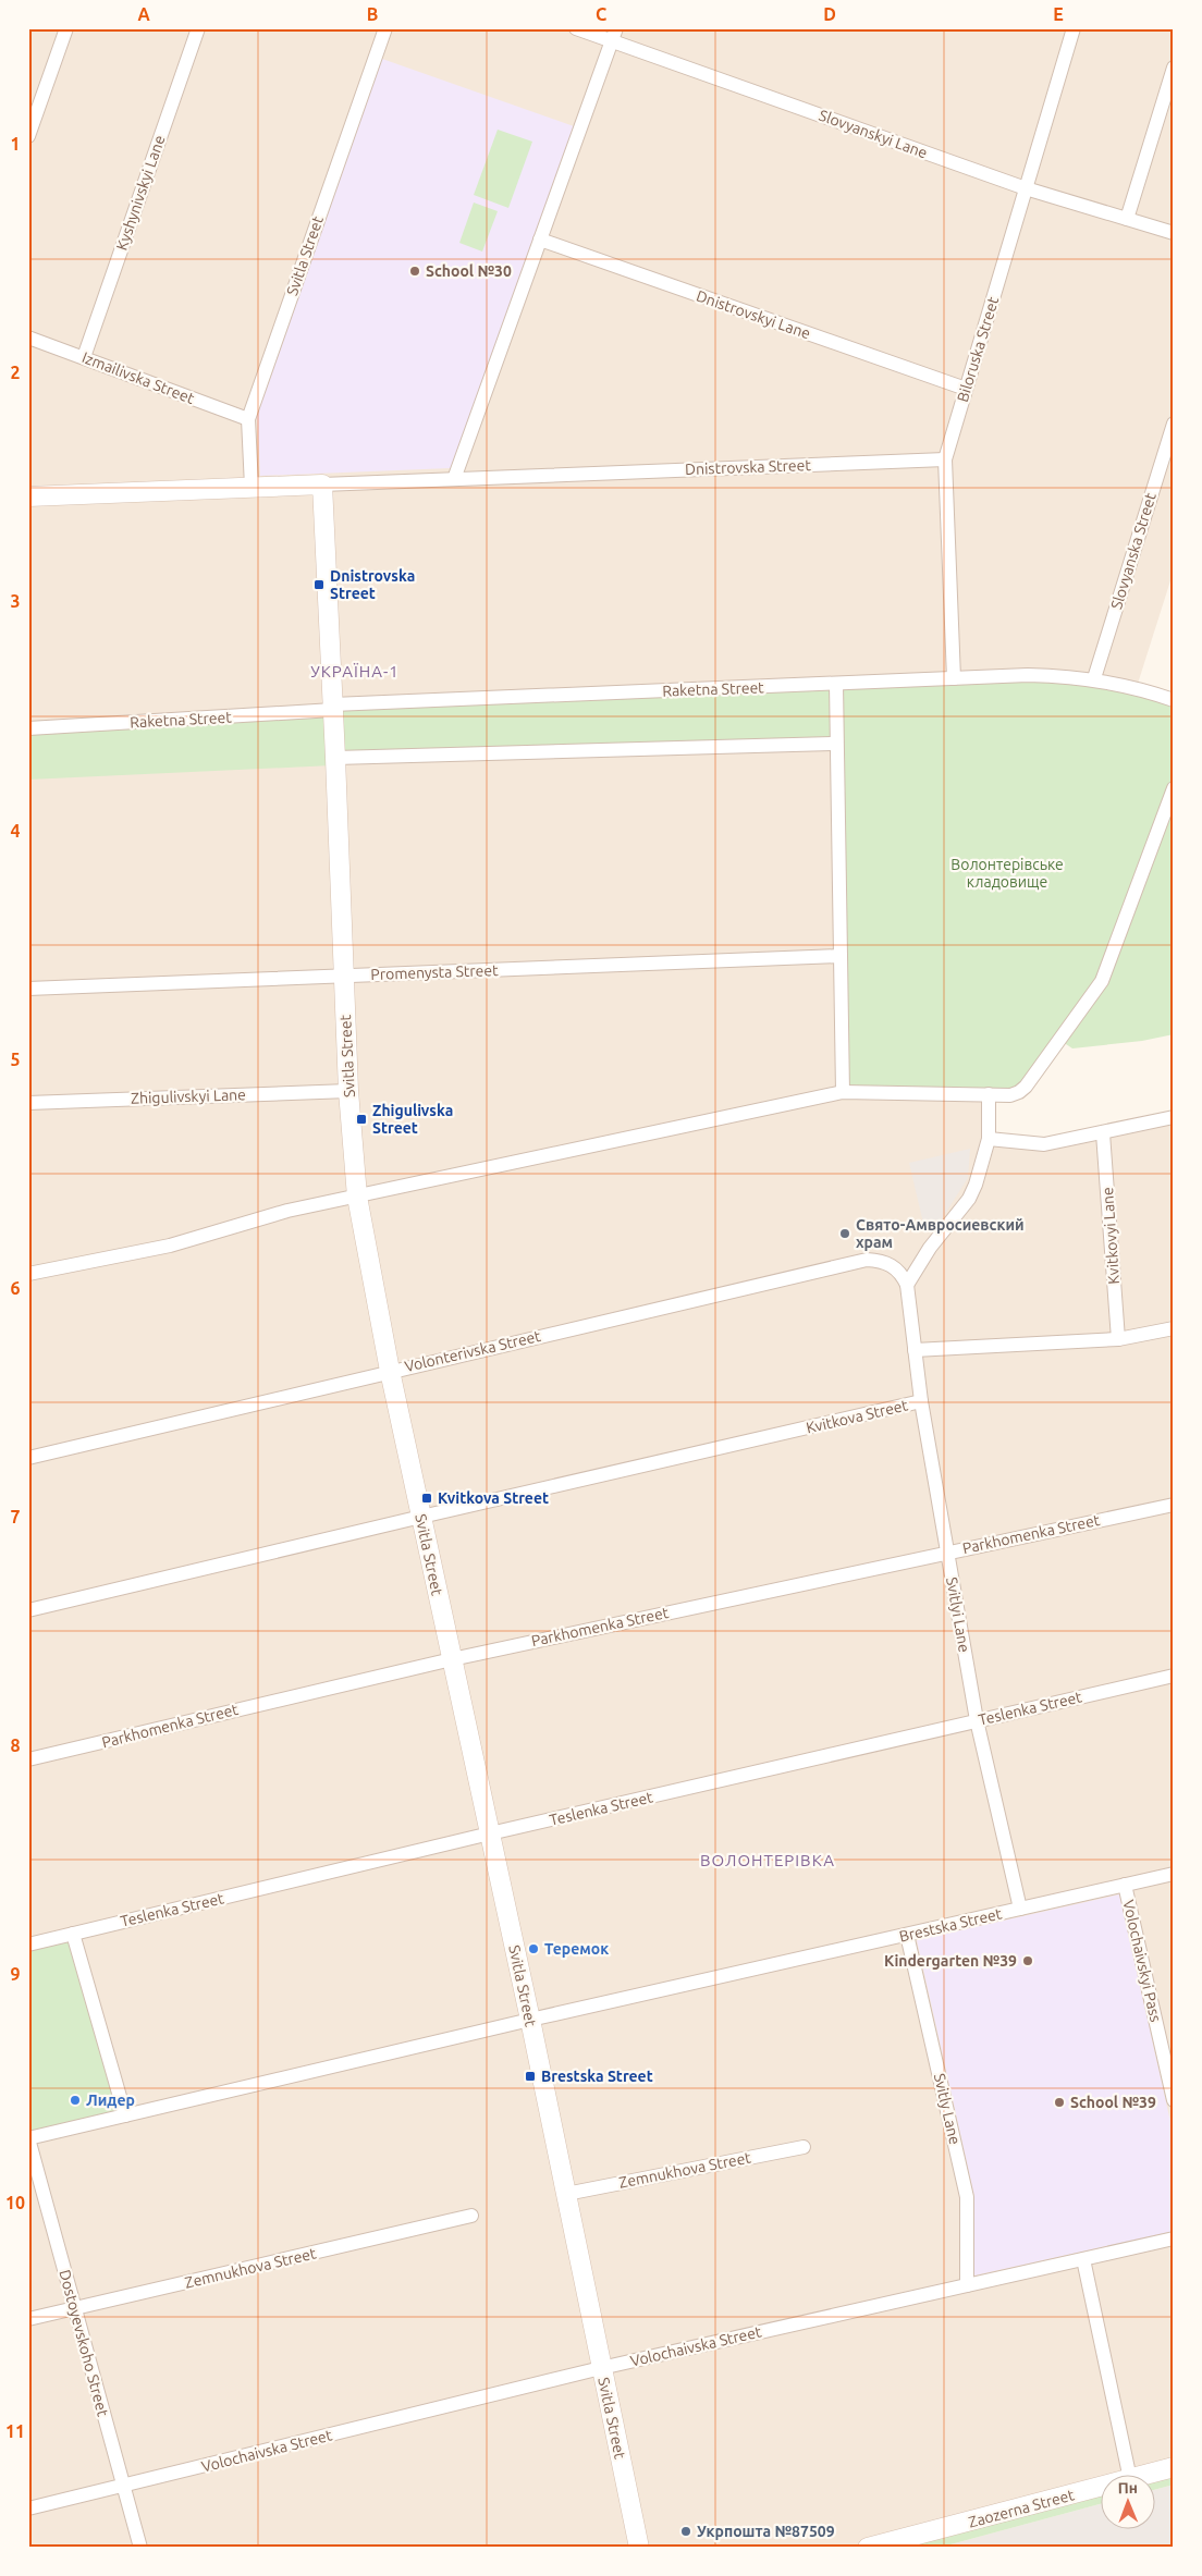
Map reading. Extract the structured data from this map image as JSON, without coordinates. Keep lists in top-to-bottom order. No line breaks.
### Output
{"streets":{"street":["Slovyanskyi Lane","Kyshynivskyi Lane","Svitla Street","Dnistrovskyi Lane","Biloruska Street","Izmailivska Street","Dnistrovska Street","Slovyanska Street","Raketna Street","Promenysta Street","Zhigulivskyi Lane","Kvitkovyi Lane","Volonterivska Street","Kvitkova Street","Parkhomenka Street","Svitlyi Lane","Teslenka Street","Brestska Street","Volochaivskyi Pass","Svitly Lane","Zemnukhova Street","Dostoyevskoho Street","Volochaivska Street","Zaozerna Street"]},"crossings":[["Slovyanskyi Lane","Biloruska Street"],["Kyshynivskyi Lane","Izmailivska Street"],["Svitla Street","Izmailivska Street"],["Svitla Street","Dnistrovska Street"],["Svitla Street","Raketna Street"],["Svitla Street","Promenysta Street"],["Svitla Street","Zhigulivskyi Lane"],["Svitla Street","Volonterivska Street"],["Svitla Street","Kvitkova Street"],["Svitla Street","Parkhomenka Street"],["Svitla Street","Teslenka Street"],["Svitla Street","Brestska Street"],["Svitla Street","Zemnukhova Street"],["Svitla Street","Volochaivska Street"],["Dnistrovskyi Lane","Biloruska Street"],["Biloruska Street","Dnistrovska Street"],["Biloruska Street","Raketna Street"],["Slovyanska Street","Raketna Street"],["Volonterivska Street","Svitlyi Lane"],["Kvitkova Street","Svitlyi Lane"],["Parkhomenka Street","Svitlyi Lane"],["Svitlyi Lane","Teslenka Street"],["Svitlyi Lane","Brestska Street"],["Brestska Street","Volochaivskyi Pass"],["Brestska Street","Svitly Lane"],["Brestska Street","Dostoyevskoho Street"],["Svitly Lane","Volochaivska Street"],["Zemnukhova Street","Dostoyevskoho Street"],["Dostoyevskoho Street","Volochaivska Street"]],"districts":["УКРАЇНА-1","ВОЛОНТЕРІВКА"],"parks":["Волонтерівське кладовище"],"places":{"other":["School №30","Свято-Амвросиевский храм","Теремок","Kindergarten №39","Лидер","School №39","Укрпошта №87509"],"transit":["Dnistrovska Street","Zhigulivska Street","Kvitkova Street","Brestska Street"]},"north":"top","grid":{"columns":["A","B","C","D","E"],"rows":["1","2","3","4","5","6","7","8","9","10","11"]}}
